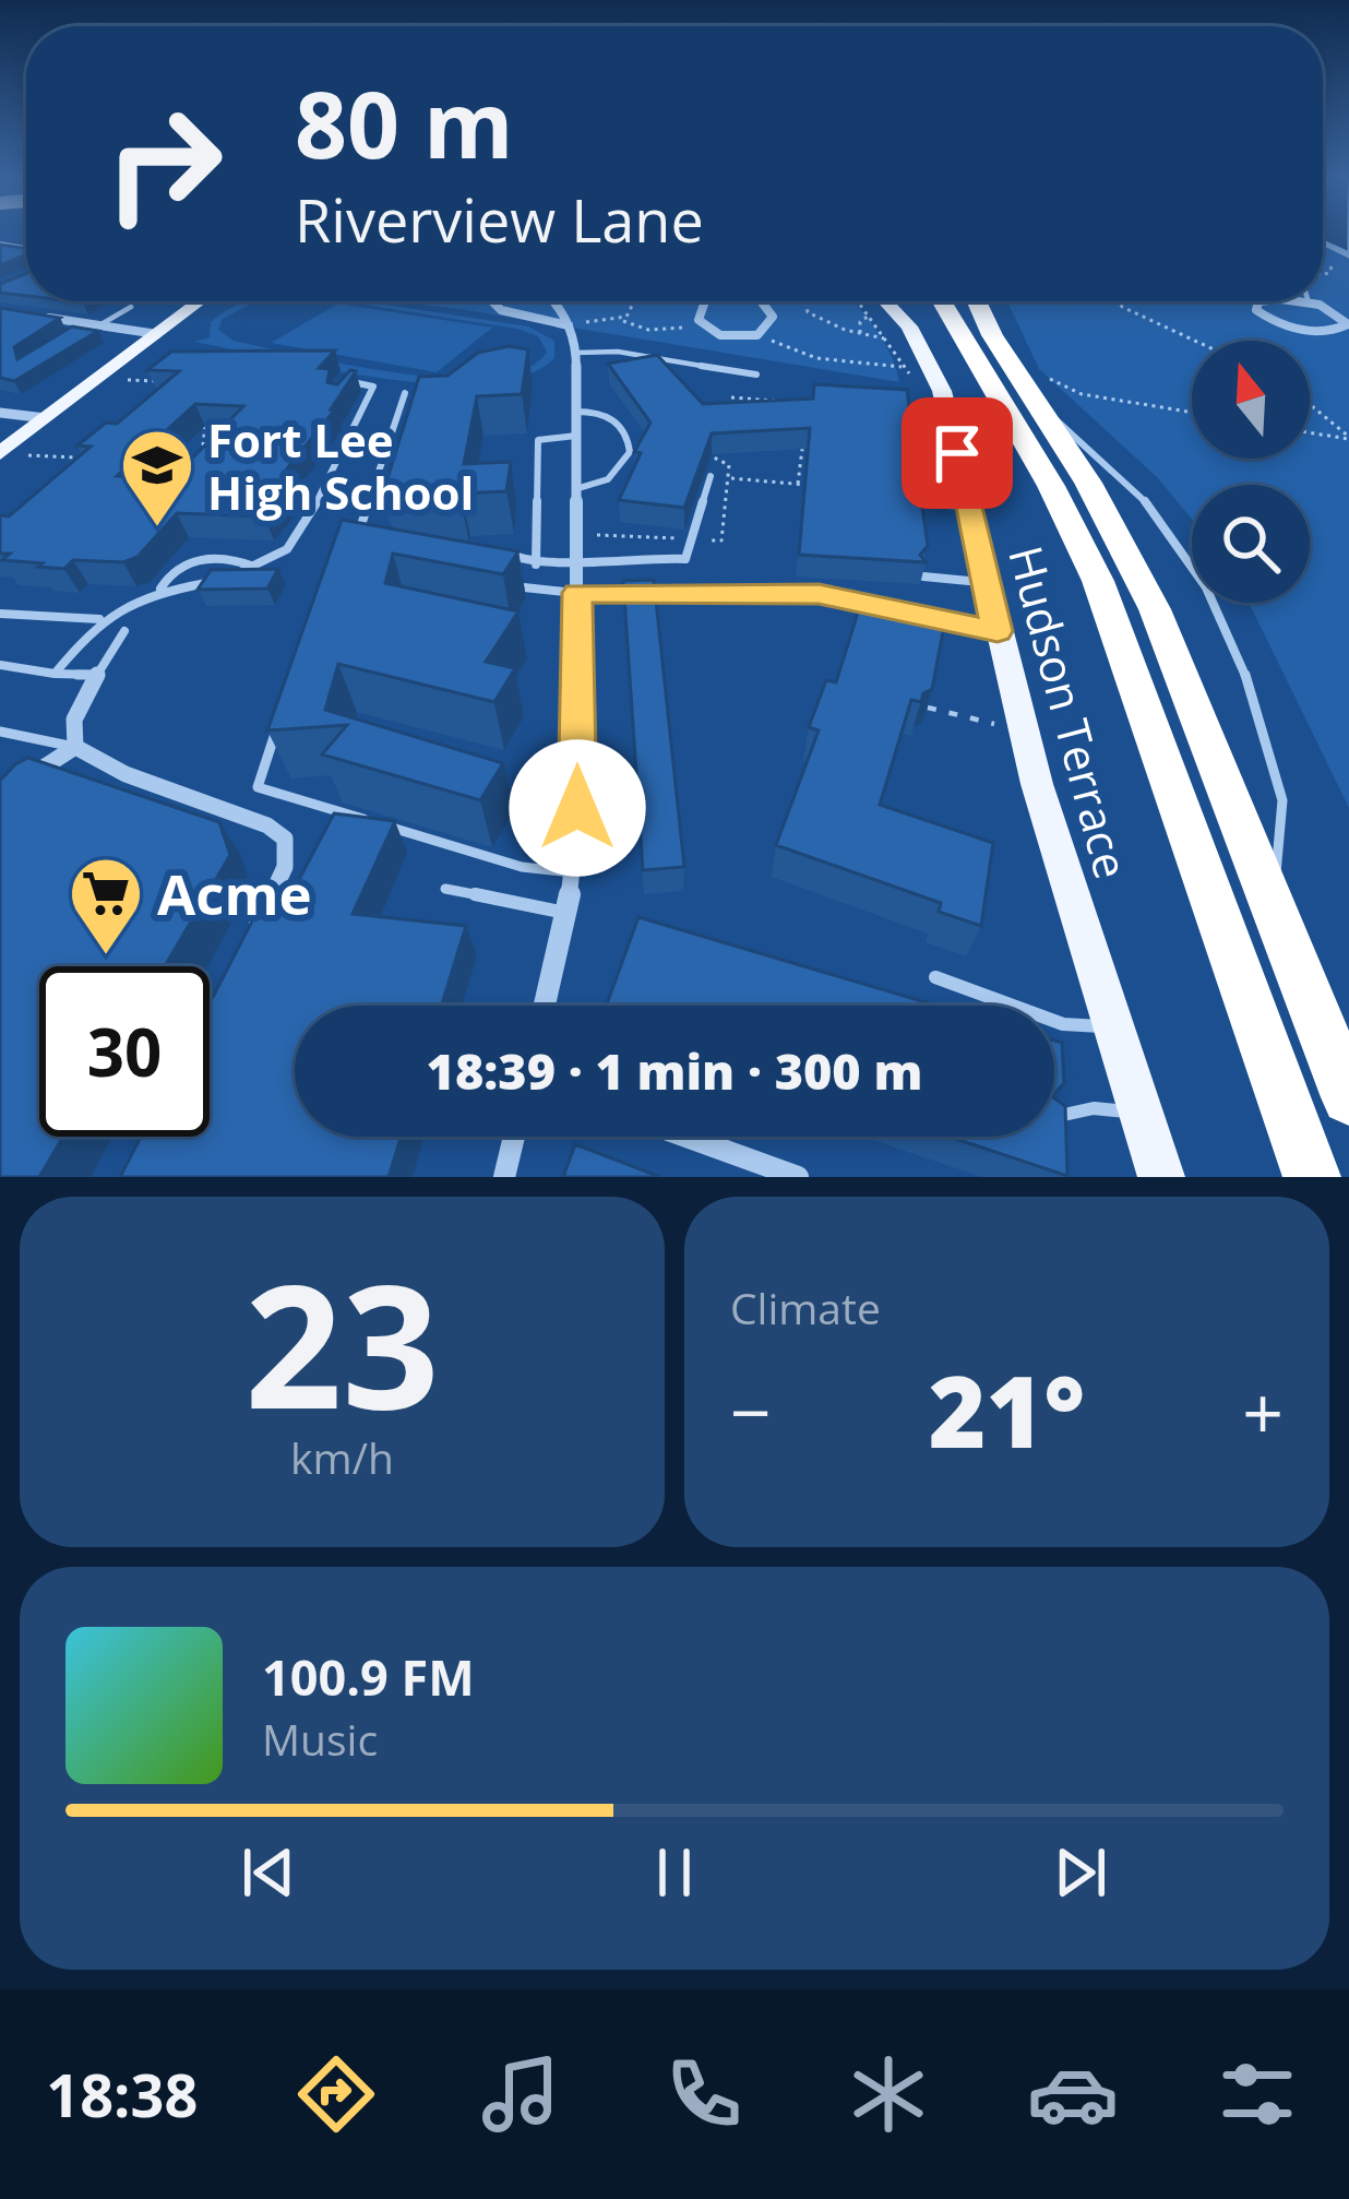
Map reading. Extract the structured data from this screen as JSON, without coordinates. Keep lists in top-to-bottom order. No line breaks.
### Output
{"streets":{"main road":["Hudson Terrace"]},"places":{"school or university":["Fort Lee High School"],"supermarket":["Acme"]},"north":"top","page":{"turn":["80 m","Riverview Lane"],"limit":"30","trip":"18:39 · 1 min · 300 m","tile":[["23","km/h"],"Climate"],"heat":["−","21°","+"],"song":["100.9 FM","Music"],"tabs":"18:38"}}
